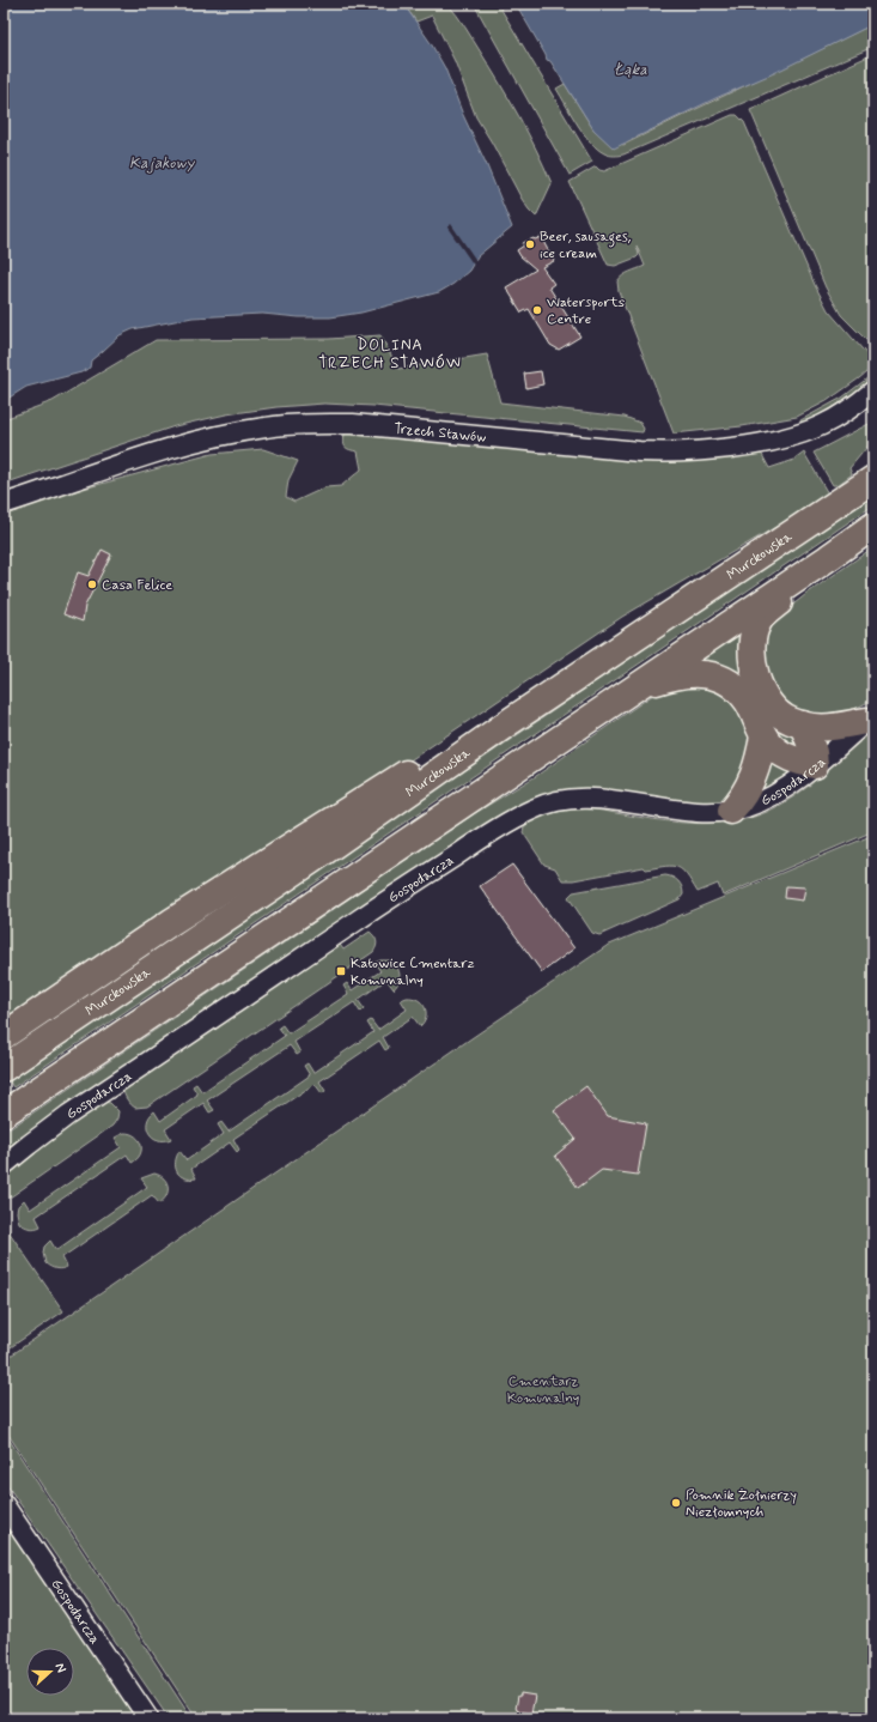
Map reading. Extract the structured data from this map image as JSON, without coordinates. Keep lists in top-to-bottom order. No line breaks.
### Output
{"streets":{"highway":["Murckowska"],"street":["Trzech Stawów","Gospodarcza"]},"districts":["DOLINA TRZECH STAWÓW"],"water":["Łąka","Kajakowy"],"parks":["Cmentarz Komunalny"],"places":{"other":["Beer, sausages, ice cream","Watersports Centre","Casa Felice","Pomnik Żołnierzy Niezłomnych"],"transit":["Katowice Cmentarz Komunalny"]},"north":"right"}
